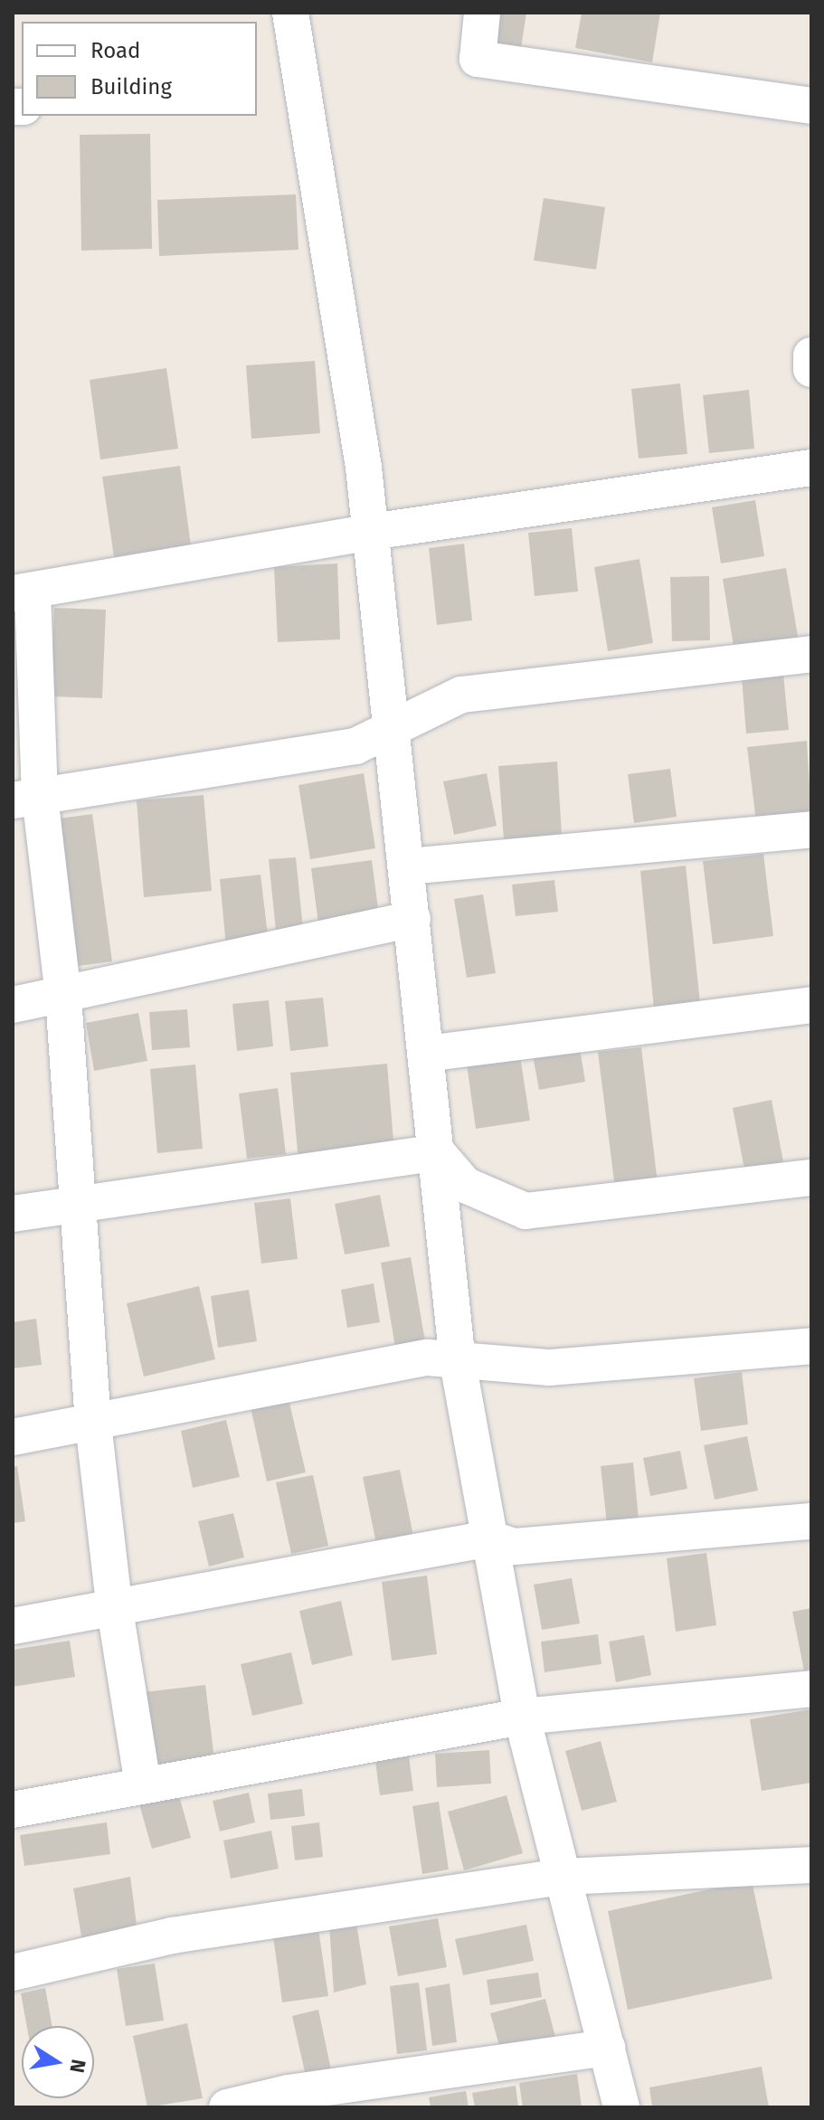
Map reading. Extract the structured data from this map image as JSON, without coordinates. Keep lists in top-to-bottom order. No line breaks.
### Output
{"legend":["Road","Building"],"north":"right"}
